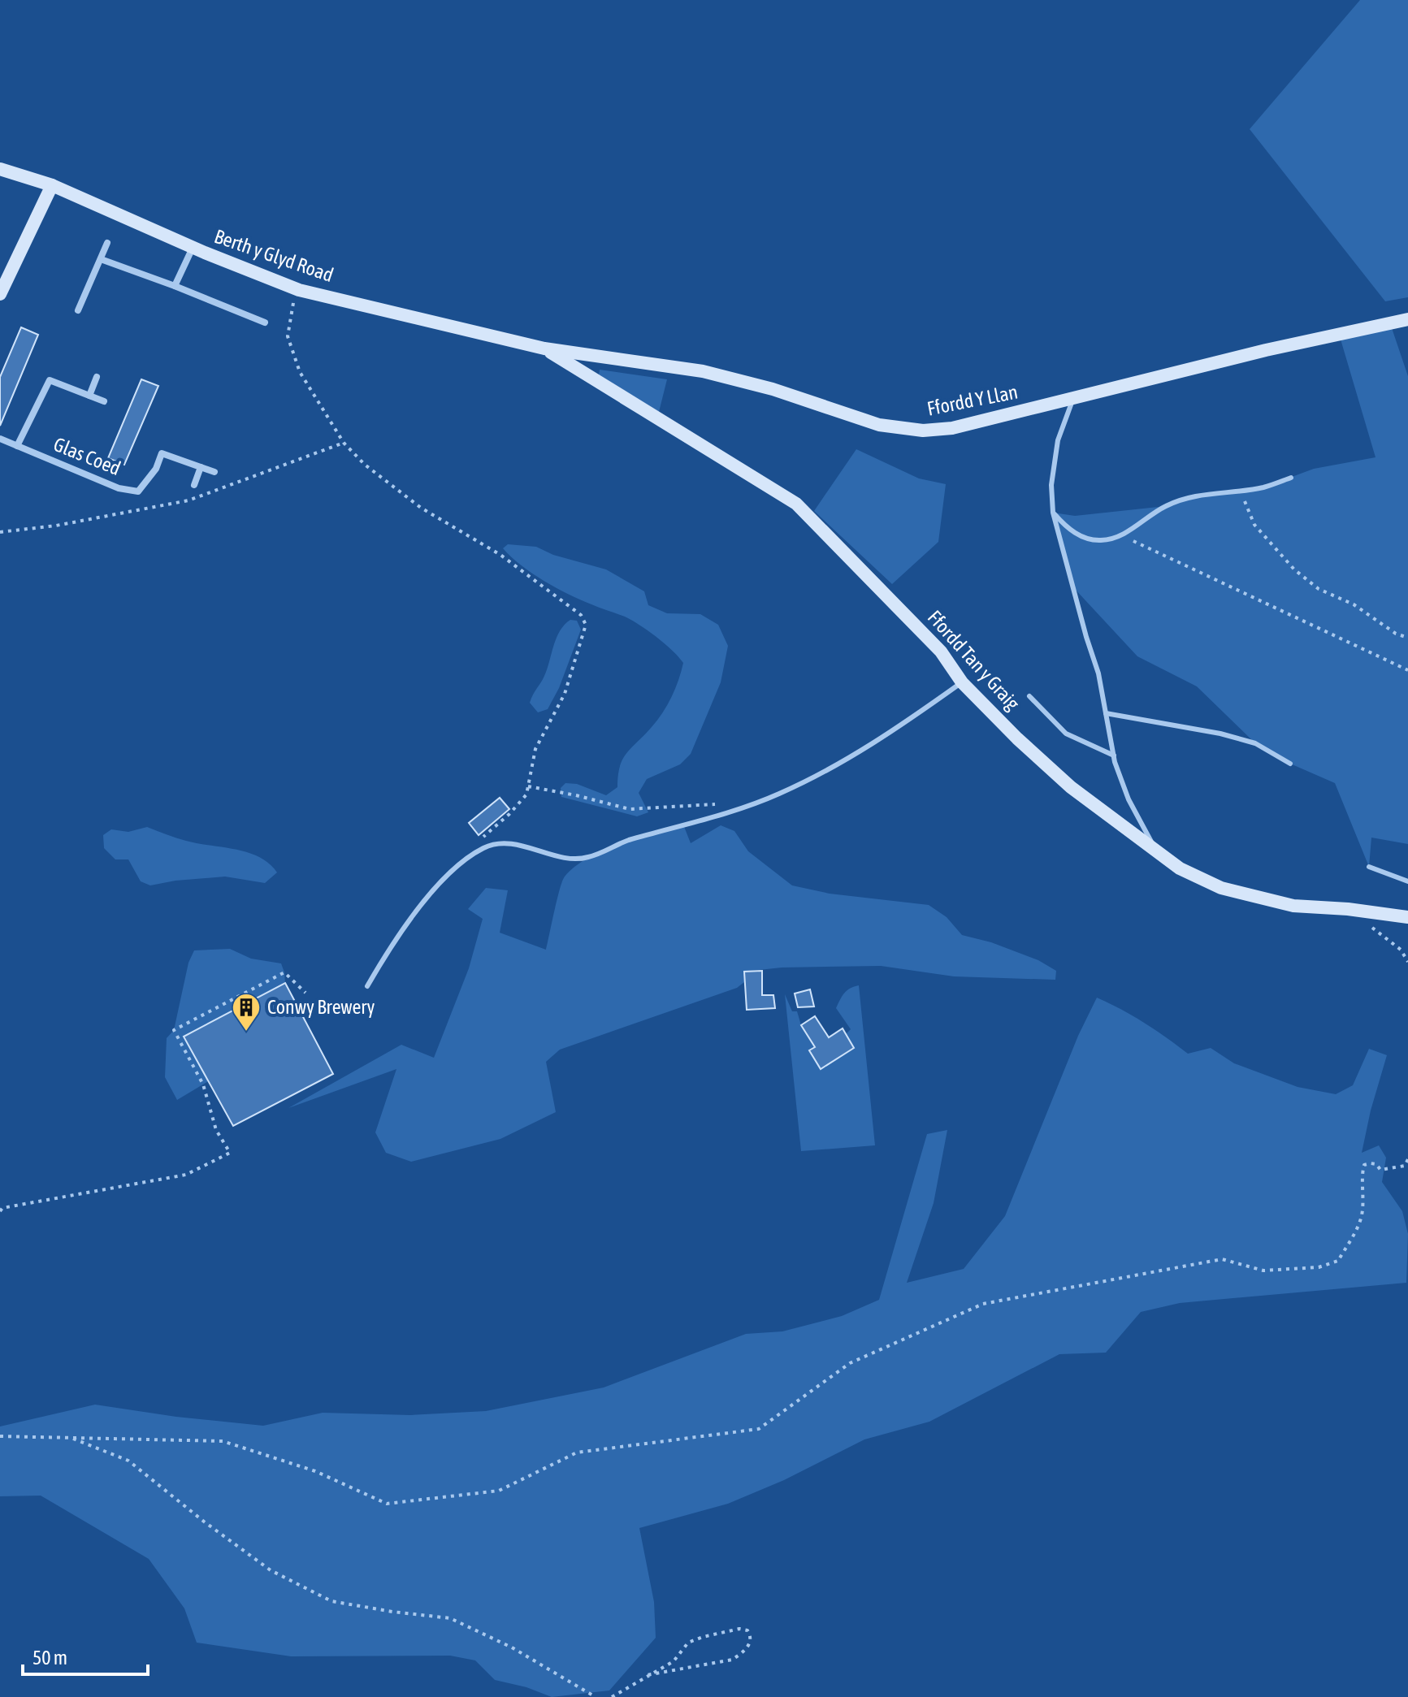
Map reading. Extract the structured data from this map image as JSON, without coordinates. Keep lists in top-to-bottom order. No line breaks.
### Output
{"streets":{"street":["Berth y Glyd Road","Ffordd Y Llan","Glas Coed","Ffordd Tan y Graig"]},"crossings":[["Berth y Glyd Road","Ffordd Y Llan"],["Berth y Glyd Road","Ffordd Tan y Graig"],["Ffordd Y Llan","Ffordd Tan y Graig"]],"places":{"building":["Conwy Brewery"]},"scale_bar":"50 m"}
